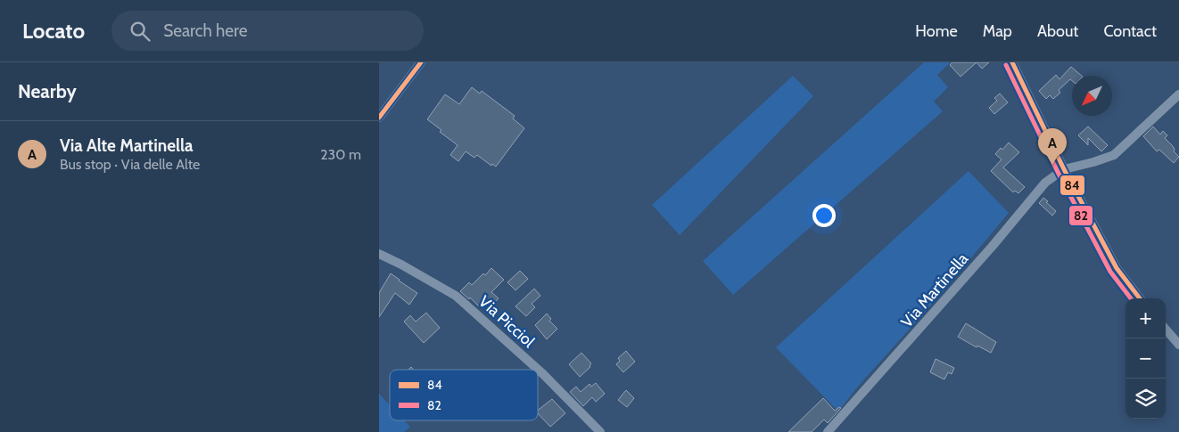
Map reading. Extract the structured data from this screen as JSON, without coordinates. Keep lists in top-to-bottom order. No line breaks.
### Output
{"streets":{"street":["Via Martinella","Via Picciol"]},"lines":["transit line 84","transit line 82"],"legend":["84","82"],"north":"bottom left","page":{"header":"Locato","search":"Search here","nav":["Home","Map","About","Contact"],"heading":"Nearby","list":[{"mark":"A","name":"Via Alte Martinella","note":"Bus stop · Via delle Alte","value":"230 m"}],"pins":"A","map_buttons":["+","−"]}}
